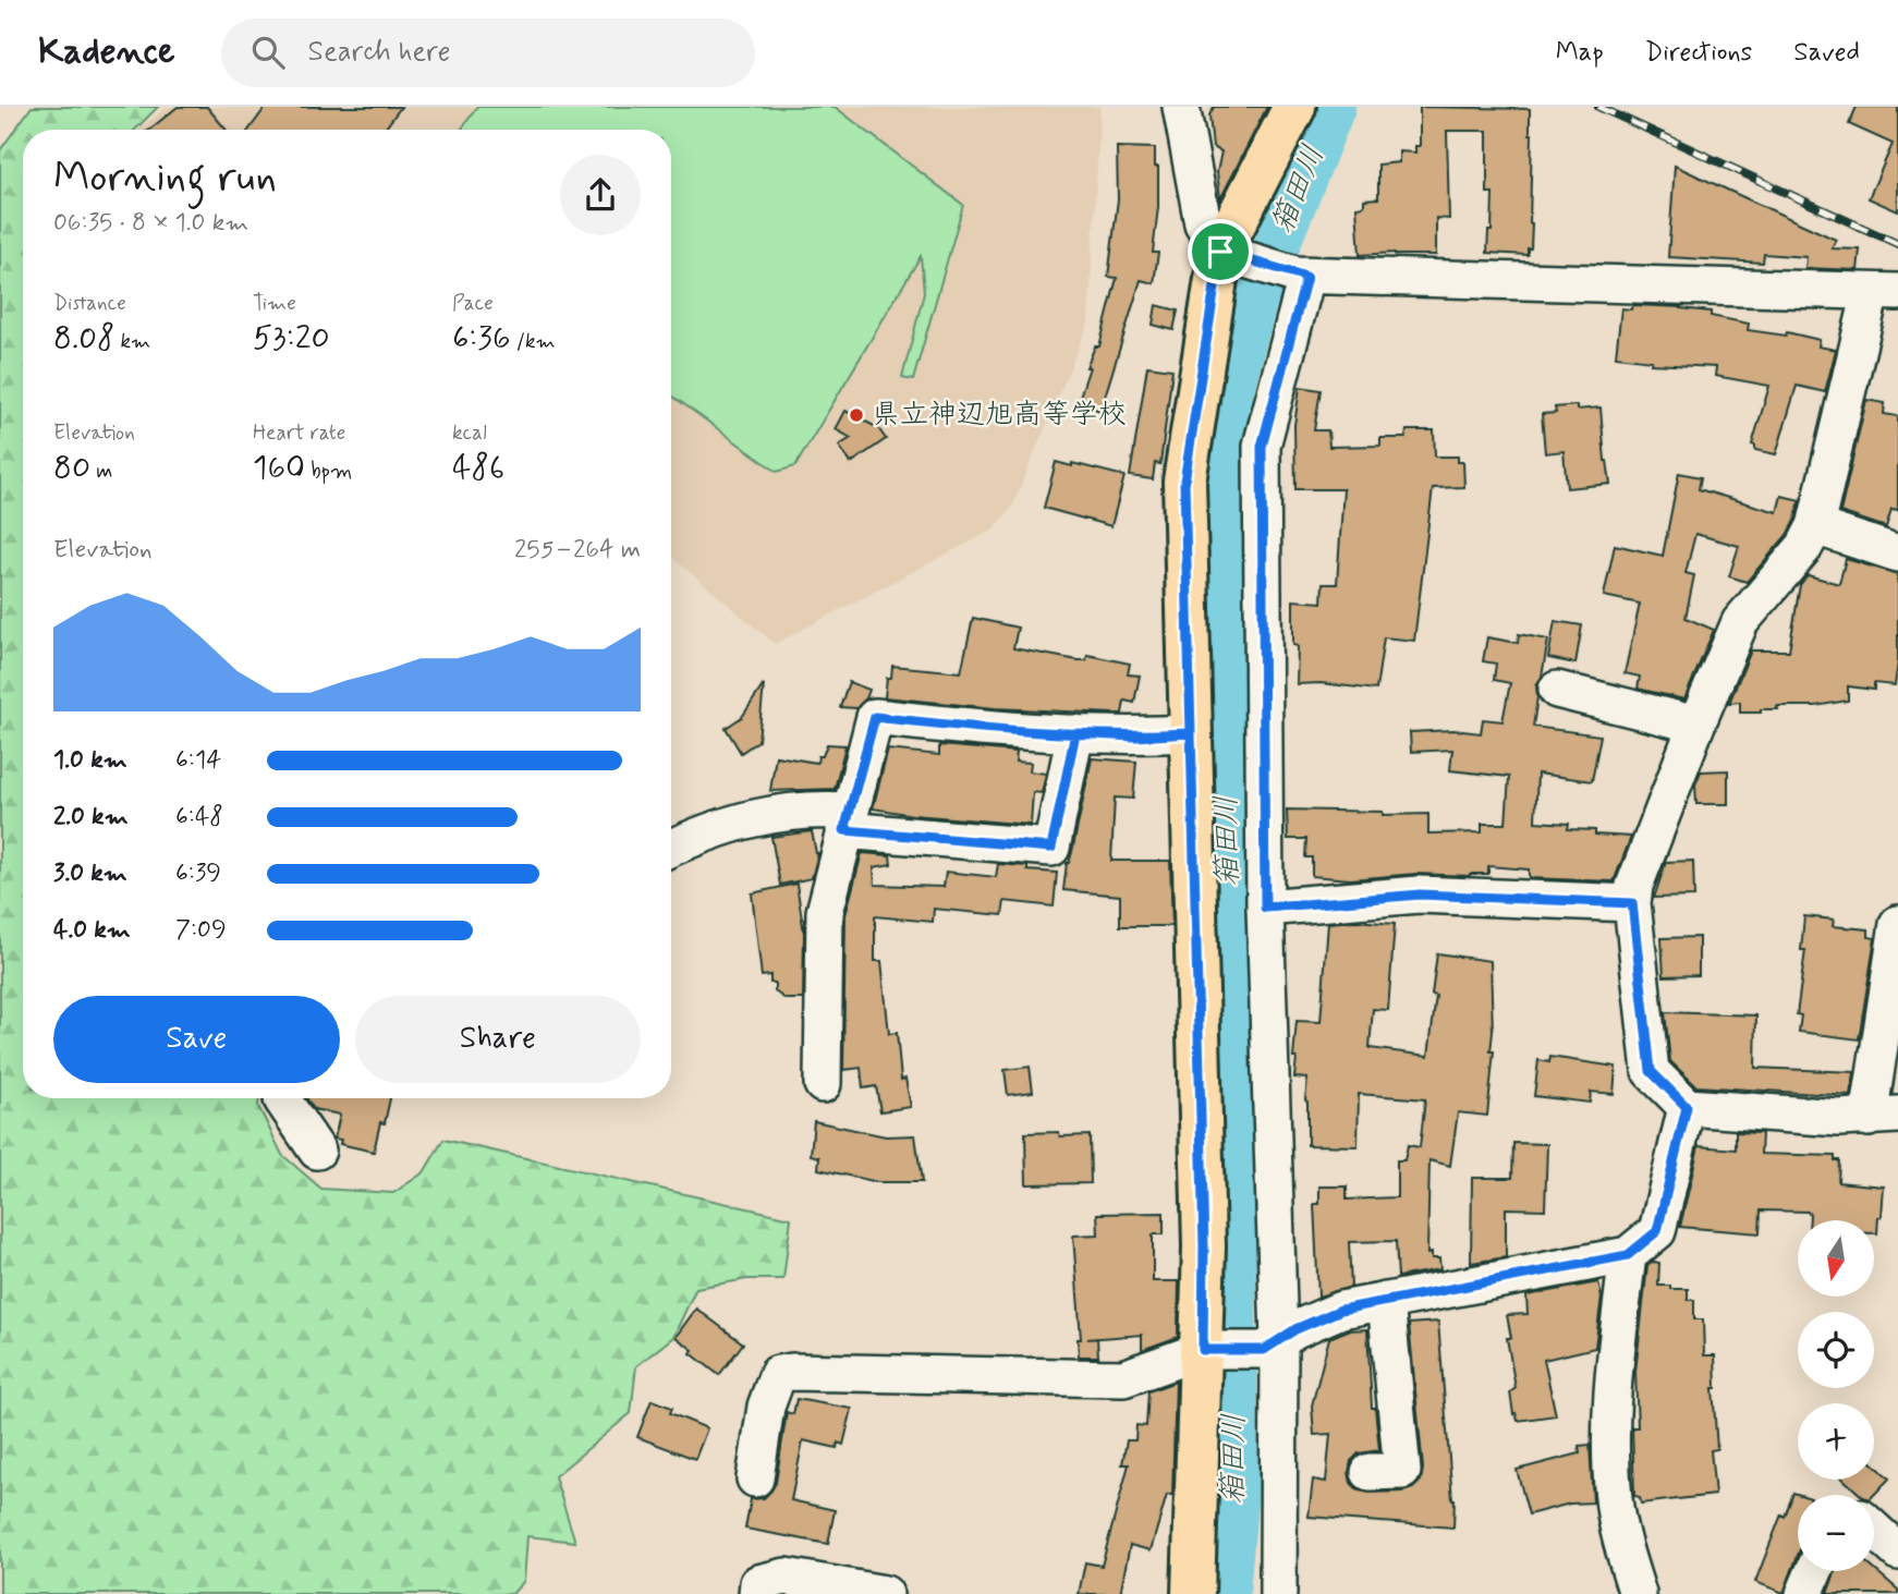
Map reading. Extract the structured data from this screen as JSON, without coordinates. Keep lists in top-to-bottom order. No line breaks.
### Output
{"water":["箱田川"],"places":["県立神辺旭高等学校"],"north":"bottom","page":{"header":"Kadence","search":"Search here","nav":["Map","Directions","Saved"],"heading":["Morning run","06:35 · 8 × 1.0 km"],"stats":[["Distance","8.08 km"],["Time","53:20"],["Pace","6:36 /km"],["Elevation","80 m"],["Heart rate","160 bpm"],["kcal","486"]],"chart":["Elevation","255–264 m"],"list":[{"name":"1.0 km","note":"6:14"},{"name":"2.0 km","note":"6:48"},{"name":"3.0 km","note":"6:39"},{"name":"4.0 km","note":"7:09"}],"buttons":["Save","Share"],"map_buttons":["+","−"]}}
